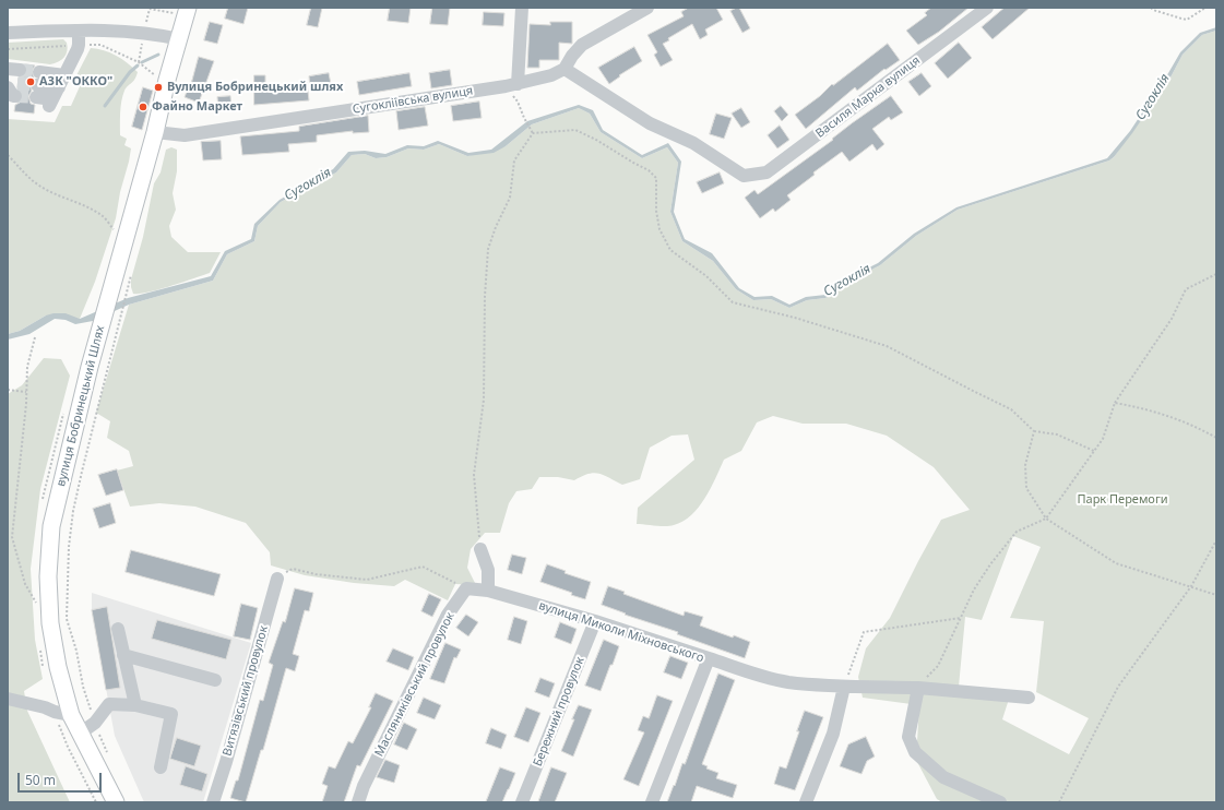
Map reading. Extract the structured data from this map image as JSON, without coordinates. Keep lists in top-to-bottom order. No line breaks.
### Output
{"streets":{"main road":["вулиця Бобринецький Шлях"],"street":["Василя Марка вулиця","Сугокліївська вулиця","вулиця Миколи Міхновського","Масляниківський провулок","Витязівський провулок","Бережний провулок"]},"crossings":[["Василя Марка вулиця","Сугокліївська вулиця"],["Сугокліївська вулиця","вулиця Бобринецький Шлях"],["вулиця Миколи Міхновського","Бережний провулок"]],"water":["Сугоклія"],"parks":["Парк Перемоги"],"places":["АЗК \"ОККО\"","Вулиця Бобринецький шлях","Файно Маркет"],"scale_bar":"50 m"}
